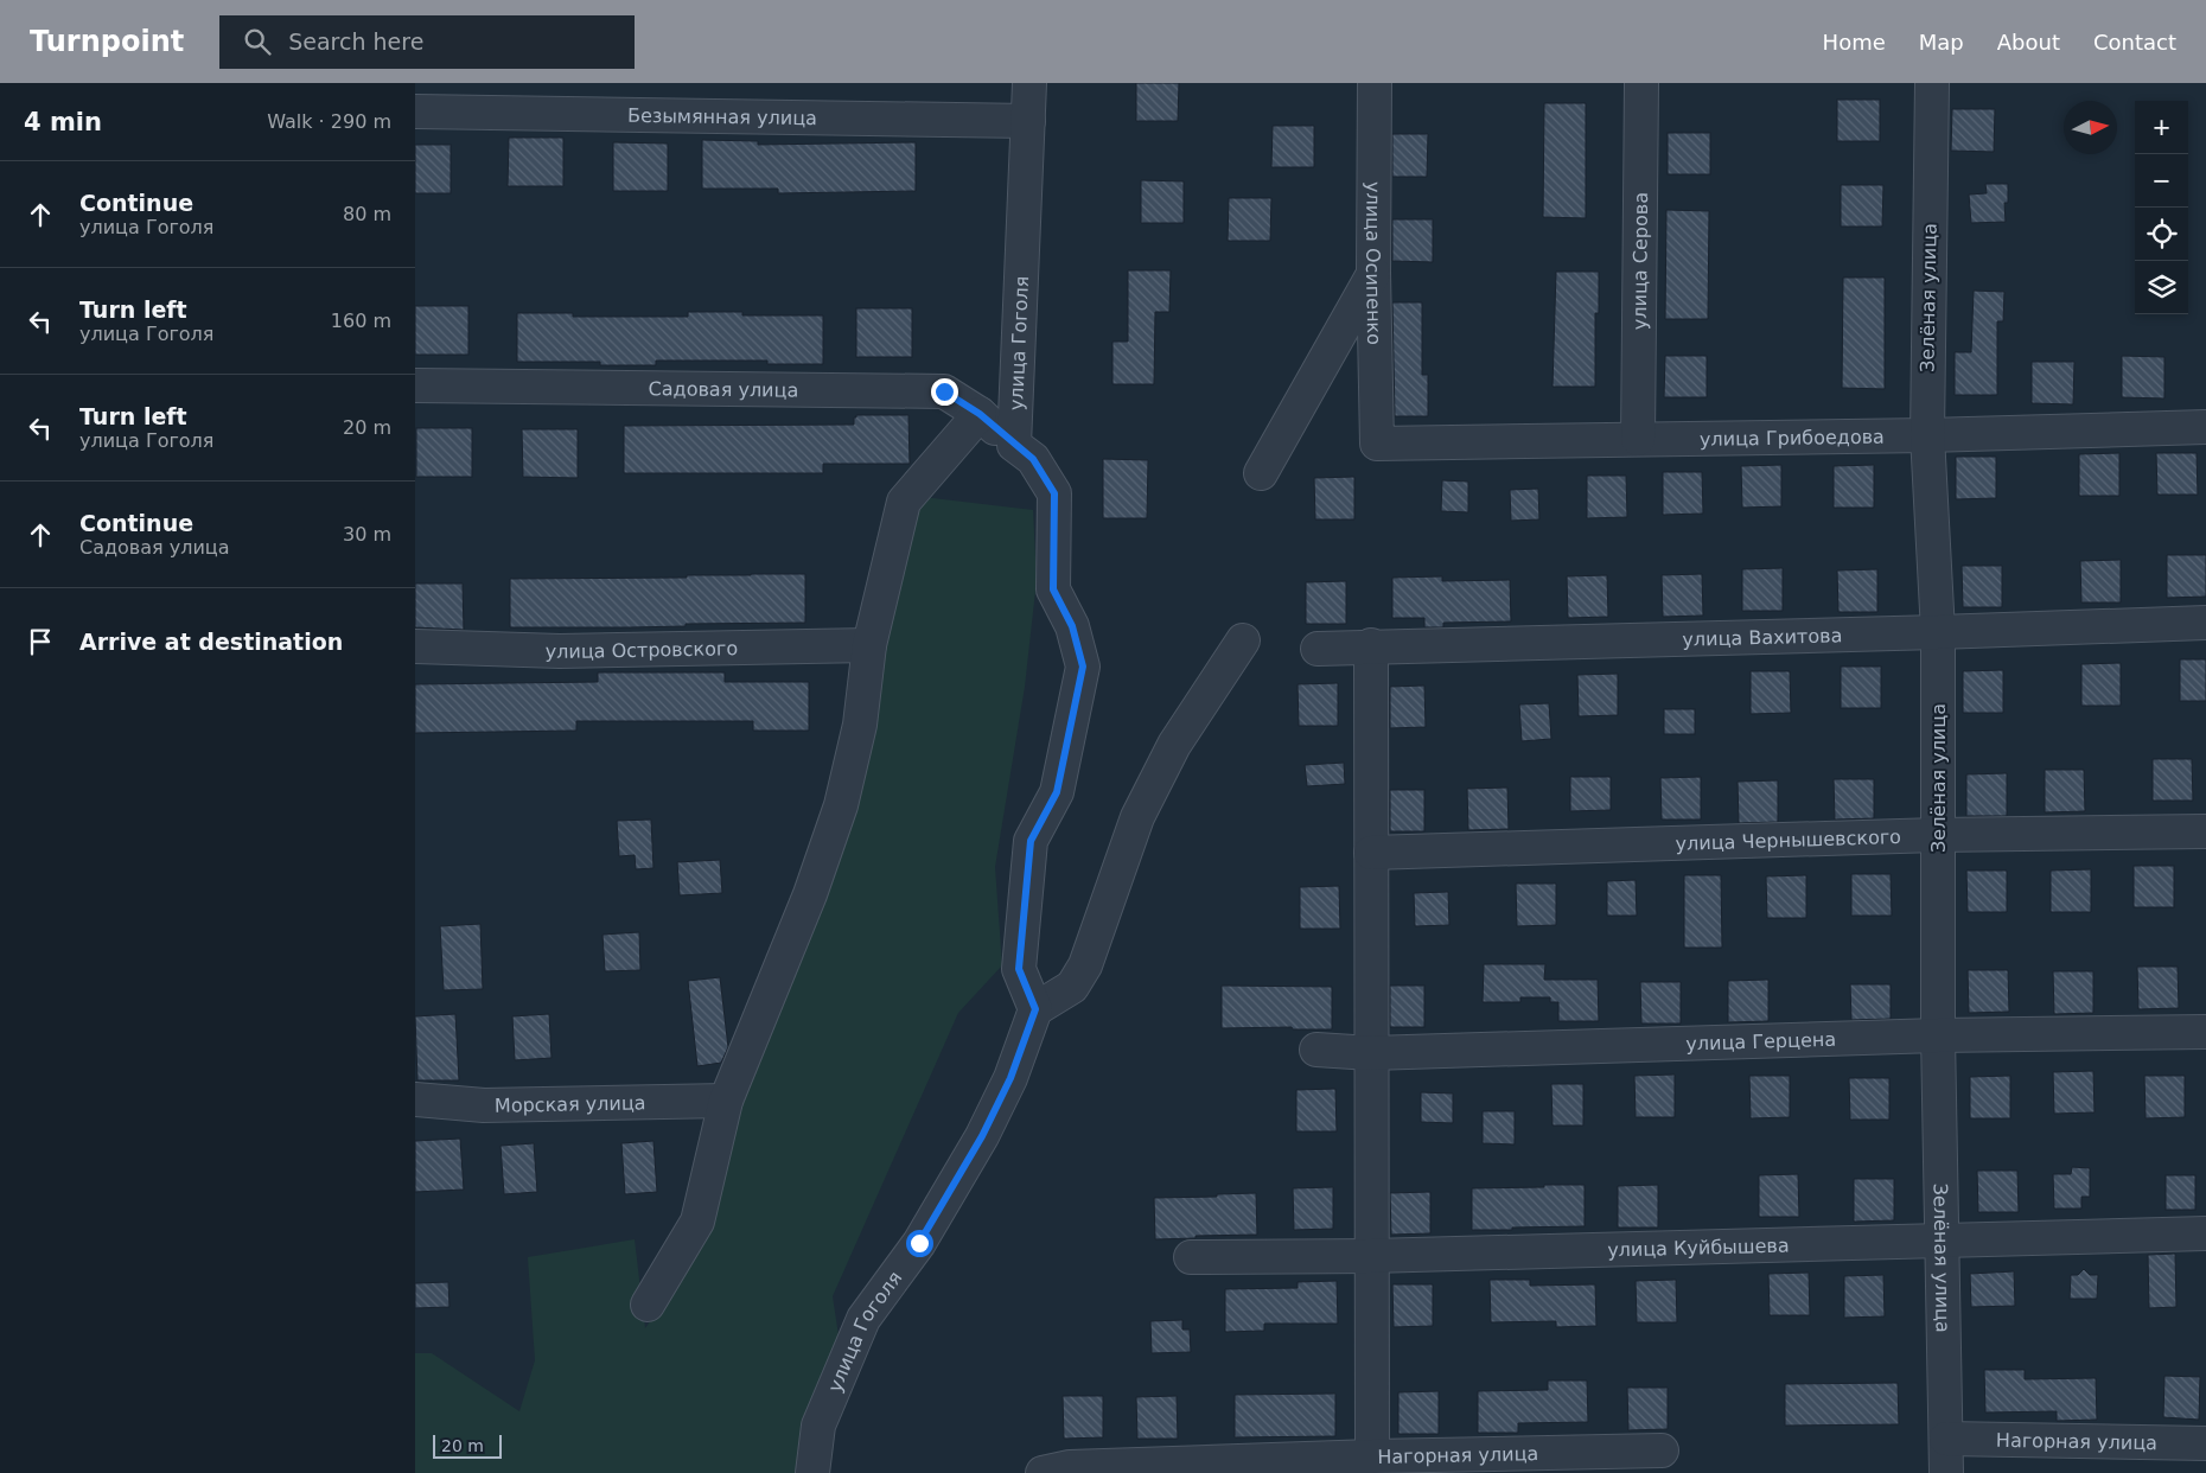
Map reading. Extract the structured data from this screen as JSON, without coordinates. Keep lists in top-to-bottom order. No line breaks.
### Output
{"streets":{"street":["Безымянная улица","улица Серова","улица Осипенко","Зелёная улица","улица Гоголя","Садовая улица","улица Грибоедова","улица Вахитова","улица Островского","улица Чернышевского","улица Герцена","Морская улица","улица Куйбышева","Нагорная улица"]},"crossings":[["Безымянная улица","улица Гоголя"],["улица Серова","улица Грибоедова"],["улица Осипенко","улица Грибоедова"],["Зелёная улица","улица Грибоедова"],["Зелёная улица","улица Вахитова"],["Зелёная улица","улица Чернышевского"],["Зелёная улица","улица Герцена"],["Зелёная улица","улица Куйбышева"],["Зелёная улица","Нагорная улица"],["улица Гоголя","Садовая улица"]],"scale_bar":"20 m","north":"right","page":{"header":"Turnpoint","search":"Search here","nav":["Home","Map","About","Contact"],"heading":["4 min","Walk · 290 m"],"map_buttons":["+","−"],"list":[["Continue","улица Гоголя","80 m"],["Turn left","улица Гоголя","160 m"],["Turn left","улица Гоголя","20 m"],["Continue","Садовая улица","30 m"],"Arrive at destination"],"scale":"20 m"}}
